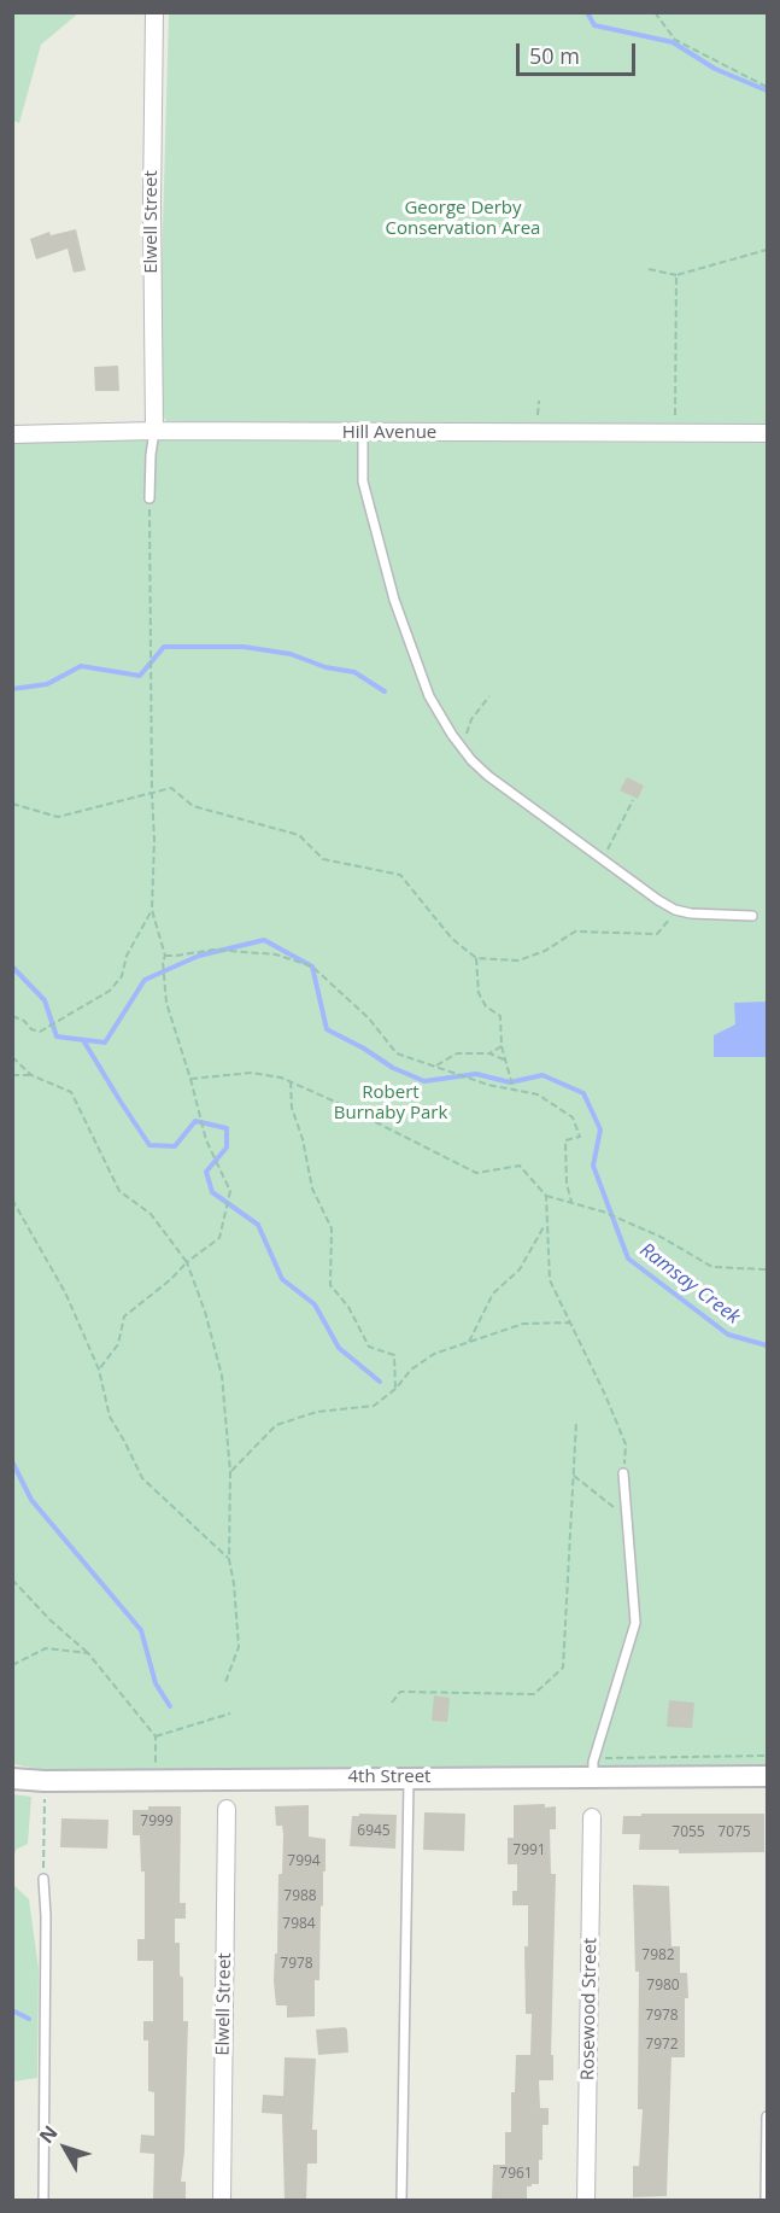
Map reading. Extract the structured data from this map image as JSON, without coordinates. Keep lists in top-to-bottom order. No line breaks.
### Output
{"streets":{"street":["Elwell Street","Hill Avenue","4th Street","Rosewood Street"]},"crossings":[["Elwell Street","Hill Avenue"]],"water":["Ramsay Creek"],"parks":["George Derby Conservation Area","Robert Burnaby Park"],"house_numbers":["7999","6945","7055","7075","7991","7994","7988","7984","7982","7978","7980","7978","7972","7961"],"scale_bar":"50 m","north":"top left"}
